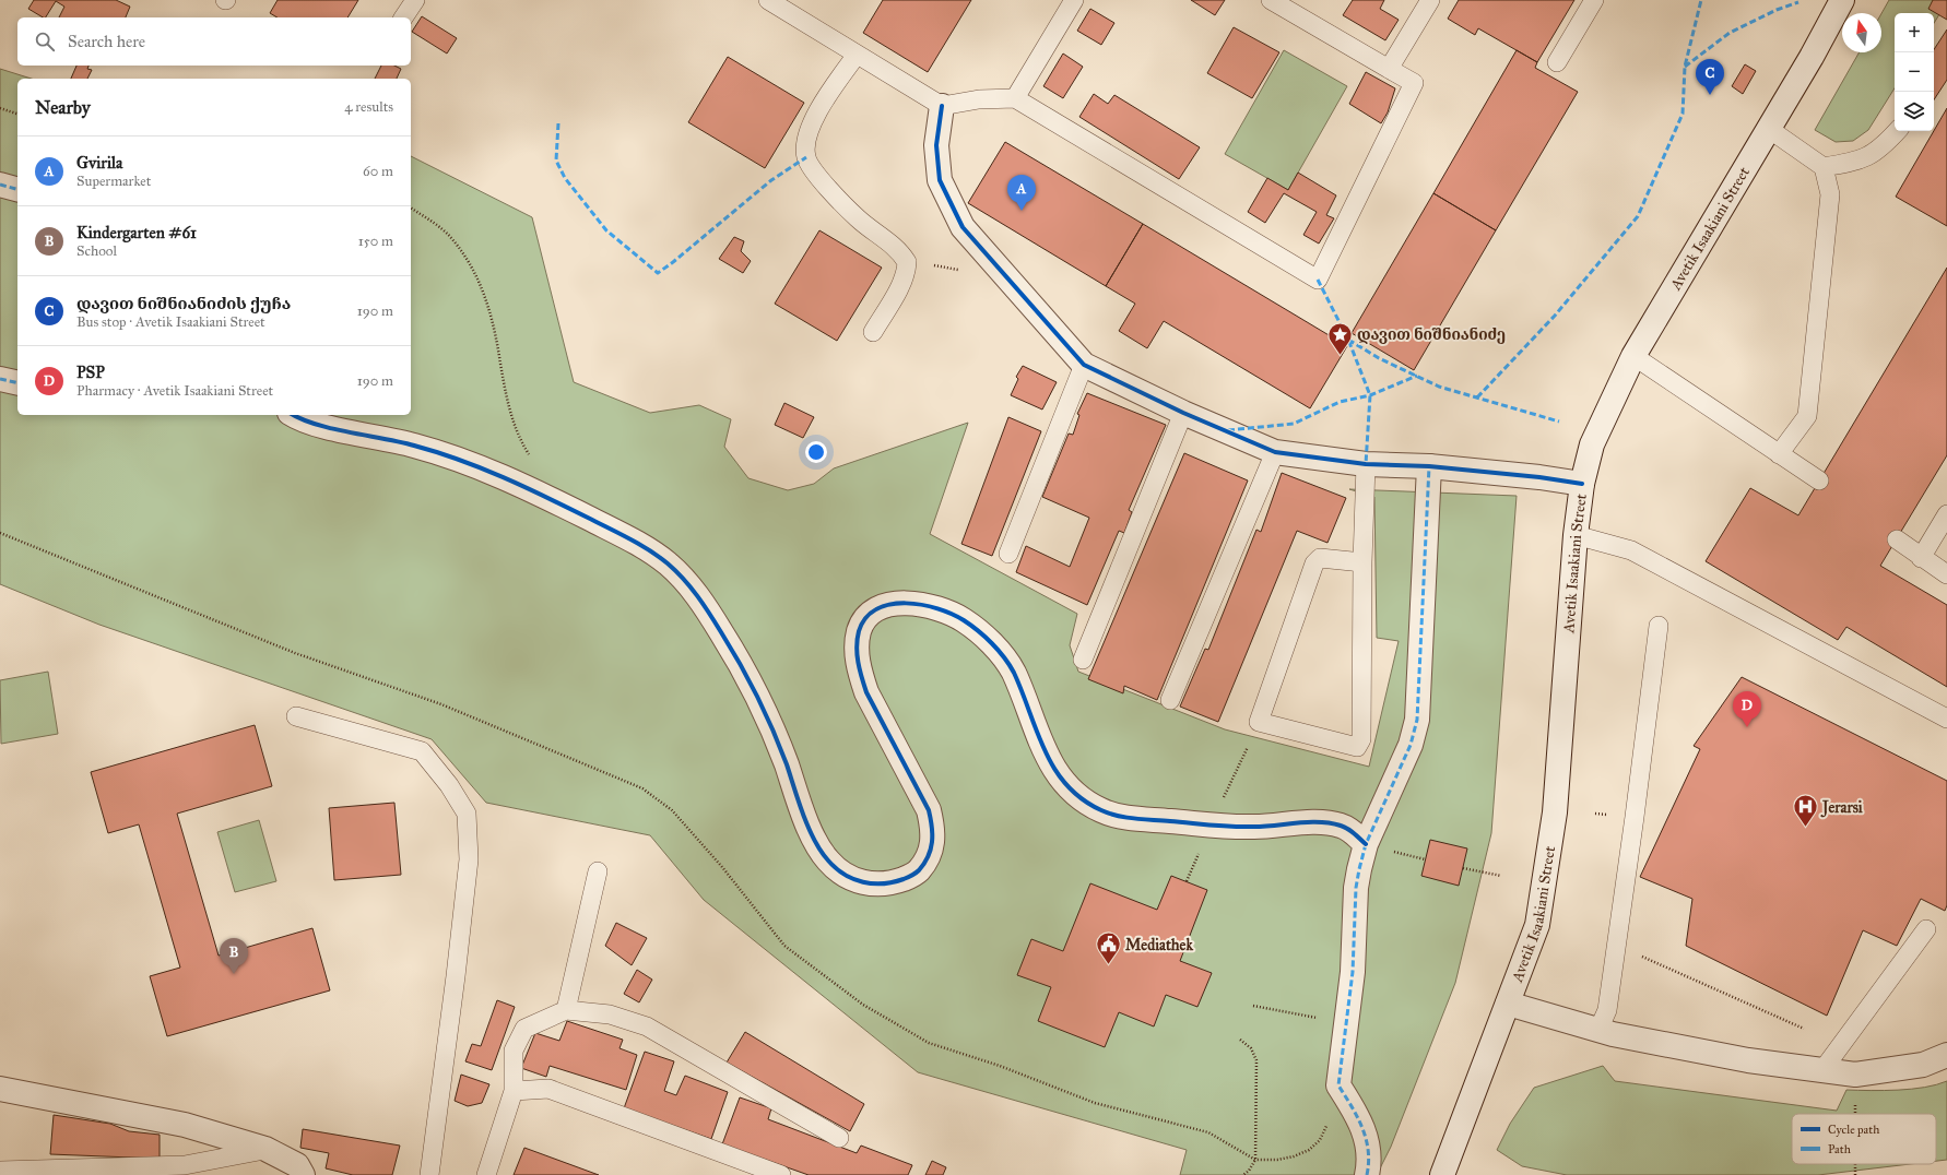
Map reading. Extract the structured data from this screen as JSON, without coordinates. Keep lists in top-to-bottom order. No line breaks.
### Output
{"streets":{"street":["Avetik Isaakiani Street"]},"places":{"place":["დავით ნიშნიანიძე"],"hospital":["Jerarsi"],"public building":["Mediathek"]},"legend":["Cycle path","Path"],"north":"top","page":{"map_buttons":["+","−"],"search":"Search here","pins":["C","A","D","B"],"heading":["Nearby","4 results"],"list":[{"mark":"A","name":"Gvirila","note":"Supermarket","value":"60 m"},{"mark":"B","name":"Kindergarten #61","note":"School","value":"150 m"},{"mark":"C","name":"დავით ნიშნიანიძის ქუჩა","note":"Bus stop · Avetik Isaakiani Street","value":"190 m"},{"mark":"D","name":"PSP","note":"Pharmacy · Avetik Isaakiani Street","value":"190 m"}]}}
